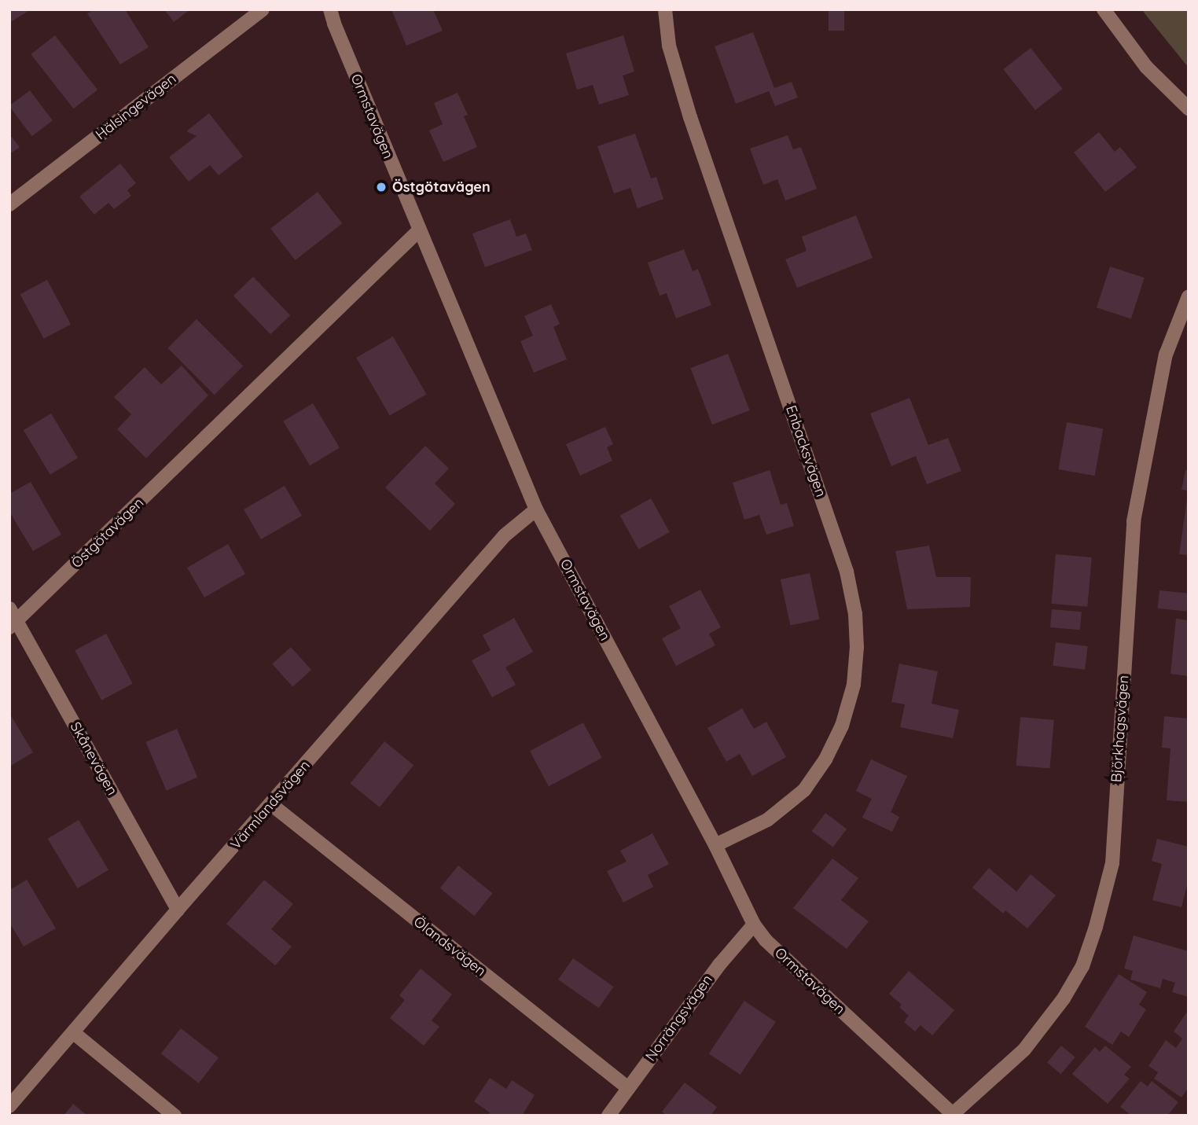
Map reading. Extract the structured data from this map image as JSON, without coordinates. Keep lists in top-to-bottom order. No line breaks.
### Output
{"streets":{"street":["Hälsingevägen","Ormstavägen","Enbacksvägen","Östgötavägen","Björkhagsvägen","Skånevägen","Värmlandsvägen","Ölandsvägen","Norrängsvägen"]},"crossings":[["Ormstavägen","Enbacksvägen"],["Ormstavägen","Östgötavägen"],["Ormstavägen","Björkhagsvägen"],["Ormstavägen","Värmlandsvägen"],["Ormstavägen","Norrängsvägen"],["Östgötavägen","Skånevägen"],["Skånevägen","Värmlandsvägen"],["Värmlandsvägen","Ölandsvägen"],["Ölandsvägen","Norrängsvägen"]],"places":["Östgötavägen"]}
